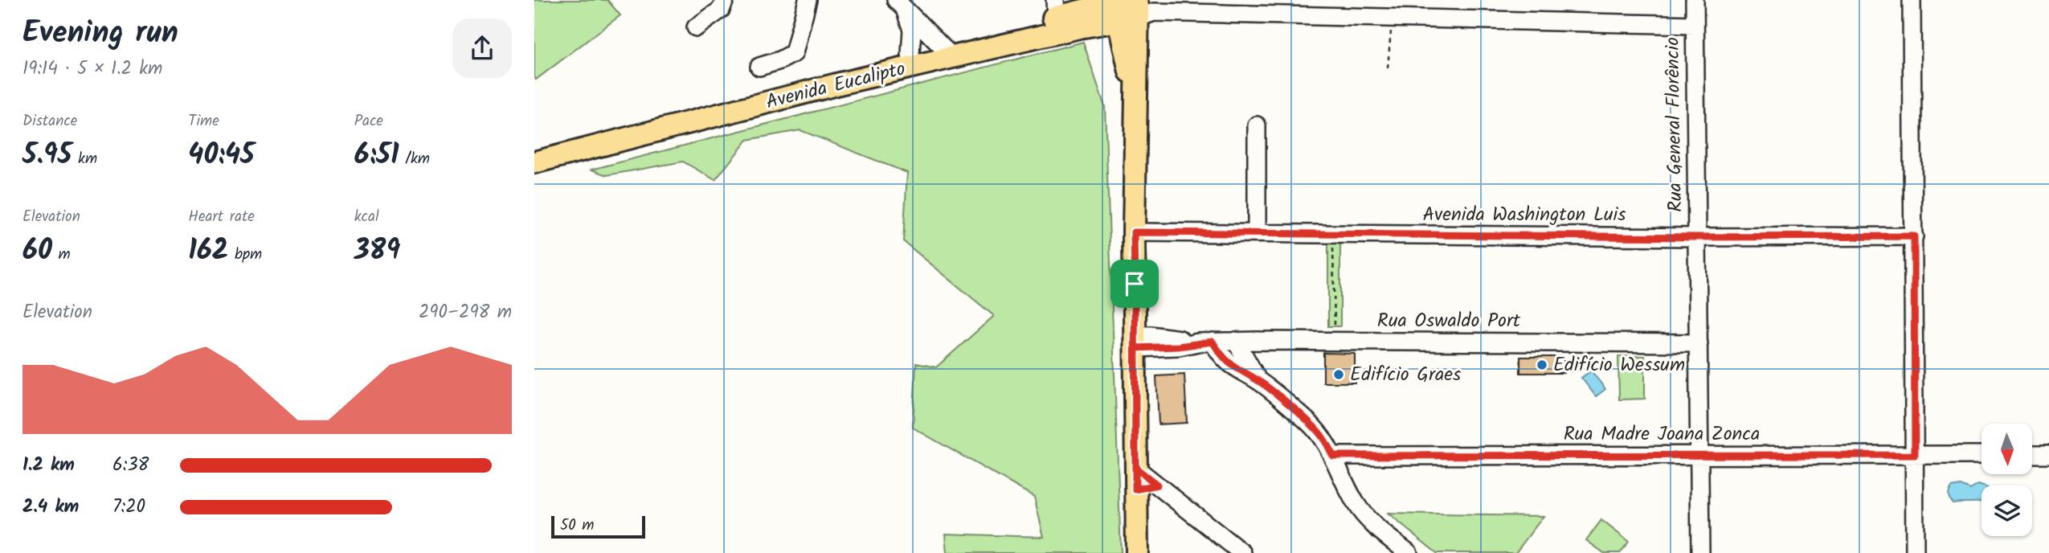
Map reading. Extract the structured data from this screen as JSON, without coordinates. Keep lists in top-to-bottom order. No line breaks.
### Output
{"streets":{"main road":["Avenida Eucalipto"],"street":["Rua General Florêncio","Avenida Washington Luis","Rua Oswaldo Port","Rua Madre Joana Zonca"]},"crossings":[["Rua General Florêncio","Avenida Washington Luis"],["Rua General Florêncio","Rua Oswaldo Port"],["Rua General Florêncio","Rua Madre Joana Zonca"]],"places":["Edifício Wessum","Edifício Graes"],"scale_bar":"50 m","north":"bottom","page":{"heading":["Evening run","19:14 · 5 × 1.2 km"],"stats":[["Distance","5.95 km"],["Time","40:45"],["Pace","6:51 /km"],["Elevation","60 m"],["Heart rate","162 bpm"],["kcal","389"]],"chart":["Elevation","290–298 m"],"list":[{"name":"1.2 km","note":"6:38"},{"name":"2.4 km","note":"7:20"}],"scale":"50 m"}}
